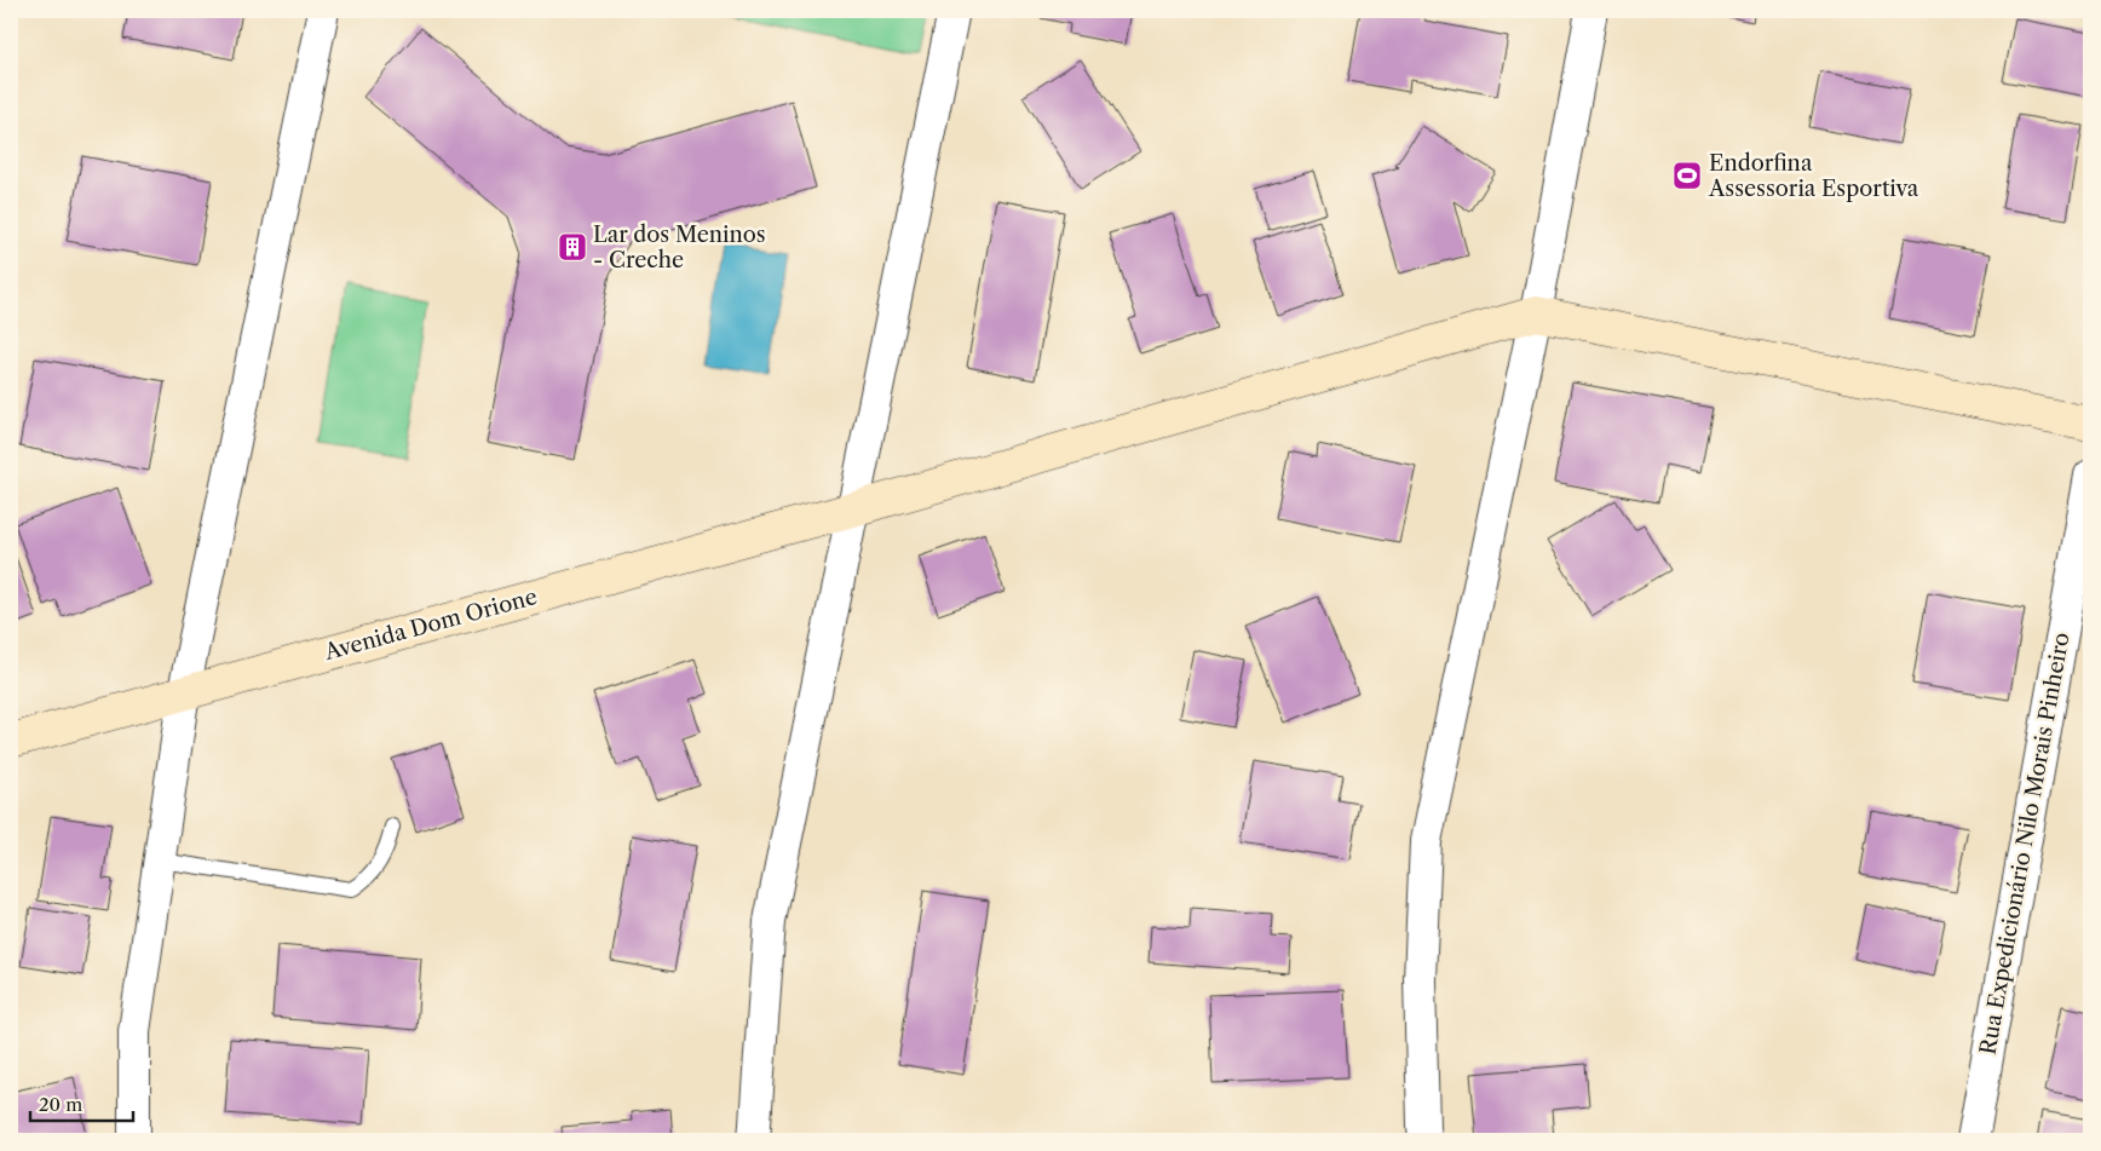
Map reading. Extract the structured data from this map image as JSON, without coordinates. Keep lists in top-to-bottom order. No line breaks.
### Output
{"streets":{"street":["Avenida Dom Orione","Rua Expedicionário Nilo Morais Pinheiro"]},"places":{"sports":["Endorfina Assessoria Esportiva"],"building":["Lar dos Meninos - Creche"]},"scale_bar":"20 m"}
